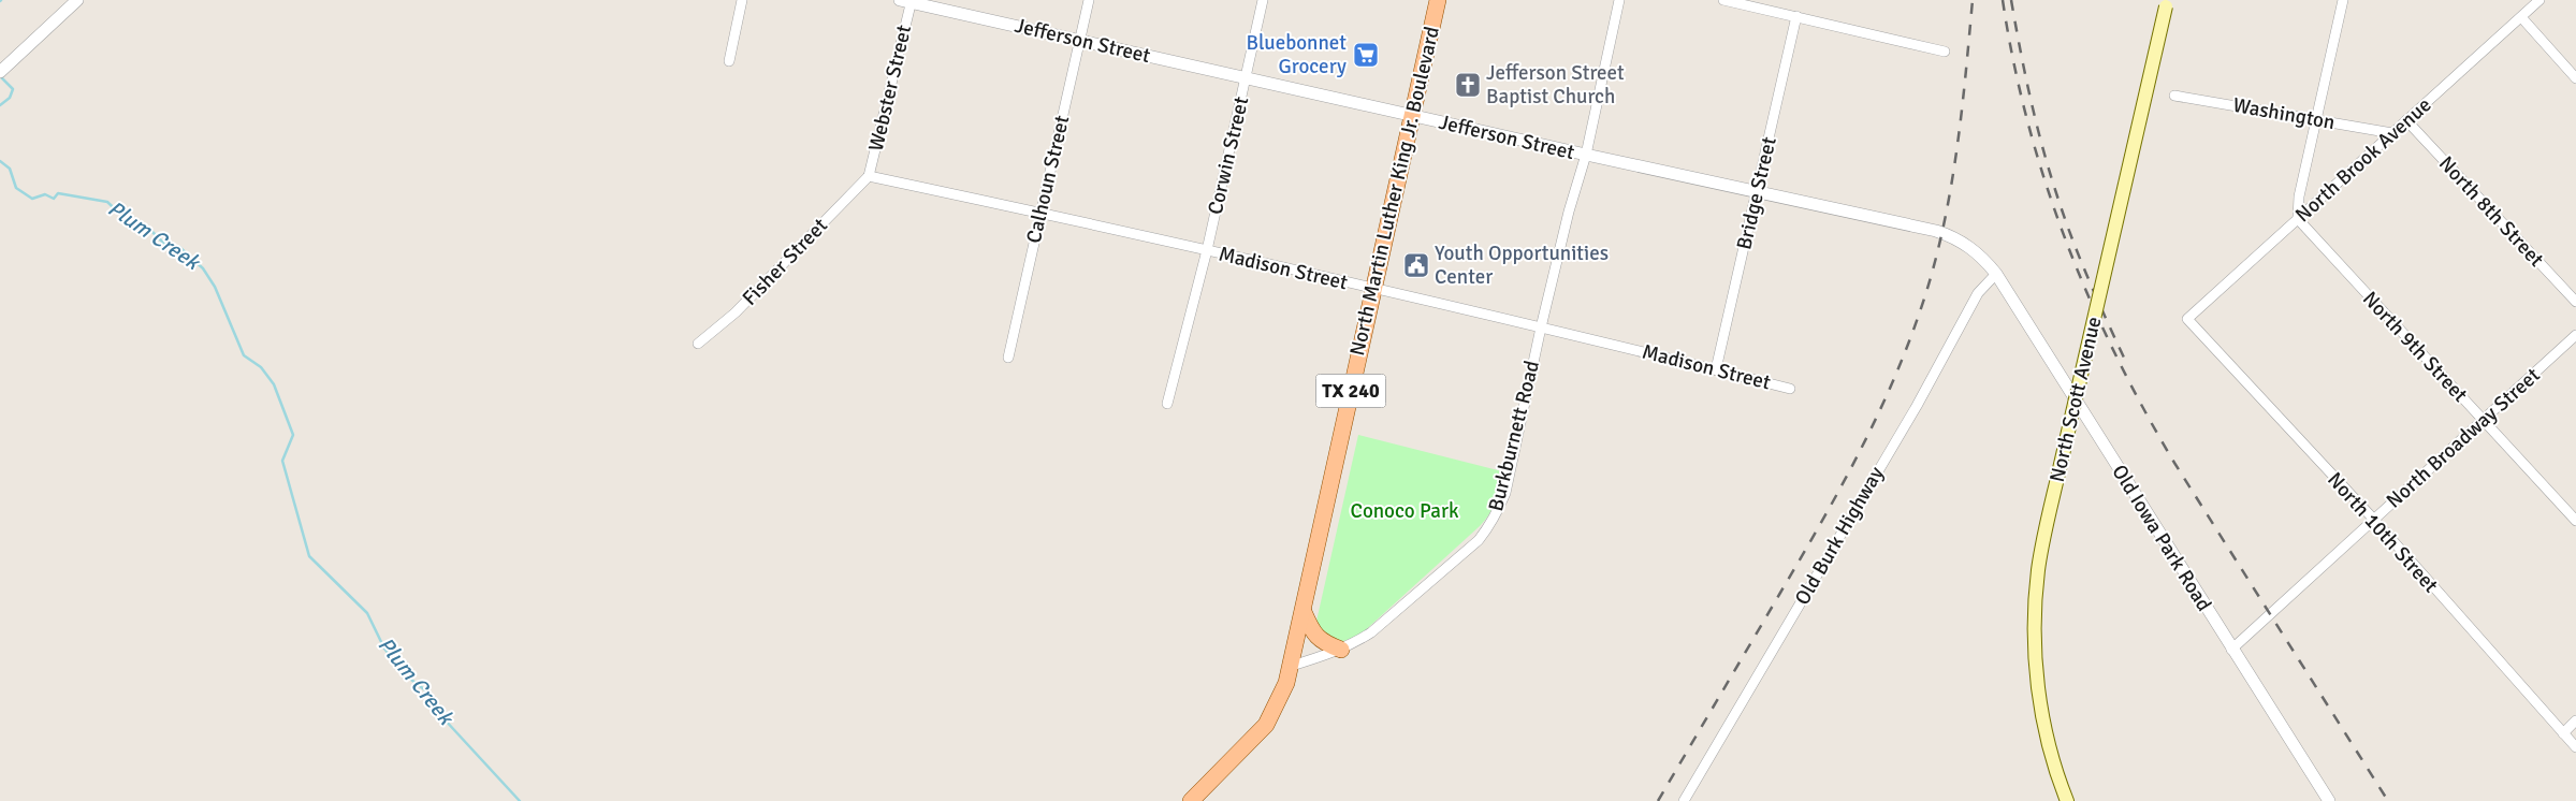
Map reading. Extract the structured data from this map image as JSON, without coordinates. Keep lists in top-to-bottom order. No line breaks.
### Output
{"streets":{"main road":["North Martin Luther King Jr. Boulevard","TX 240","North Scott Avenue"],"street":["Jefferson Street","Webster Street","Washington","Corwin Street","North Brook Avenue","Calhoun Street","Bridge Street","North 8th Street","Fisher Street","Madison Street","North 9th Street","Burkburnett Road","North Broadway Street","North 10th Street","Old Burk Highway","Old Iowa Park Road"]},"crossings":[["Jefferson Street","Webster Street"],["Jefferson Street","Corwin Street"],["Jefferson Street","Calhoun Street"],["Jefferson Street","North Martin Luther King Jr. Boulevard"],["Jefferson Street","Bridge Street"],["Jefferson Street","Burkburnett Road"],["Jefferson Street","Old Burk Highway"],["Jefferson Street","Old Iowa Park Road"],["Webster Street","Fisher Street"],["Webster Street","Madison Street"],["Washington","North Brook Avenue"],["Corwin Street","Madison Street"],["North Brook Avenue","North 8th Street"],["North Brook Avenue","North 9th Street"],["North Brook Avenue","North 10th Street"],["Calhoun Street","Madison Street"],["North Martin Luther King Jr. Boulevard","Madison Street"],["North Martin Luther King Jr. Boulevard","TX 240"],["North Martin Luther King Jr. Boulevard","Burkburnett Road"],["Bridge Street","Madison Street"],["Fisher Street","Madison Street"],["Madison Street","Burkburnett Road"],["North 9th Street","North Broadway Street"],["TX 240","Burkburnett Road"],["North Broadway Street","North 10th Street"],["North Broadway Street","Old Iowa Park Road"],["Old Burk Highway","Old Iowa Park Road"]],"water":["Plum Creek"],"parks":["Conoco Park"],"places":{"supermarket":["Bluebonnet Grocery"],"church":["Jefferson Street Baptist Church"],"public building":["Youth Opportunities Center"]}}
